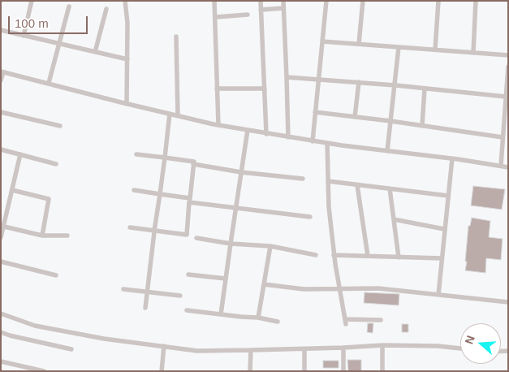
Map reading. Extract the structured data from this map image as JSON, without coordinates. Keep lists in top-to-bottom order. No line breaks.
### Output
{"scale_bar":"100 m","north":"left"}
